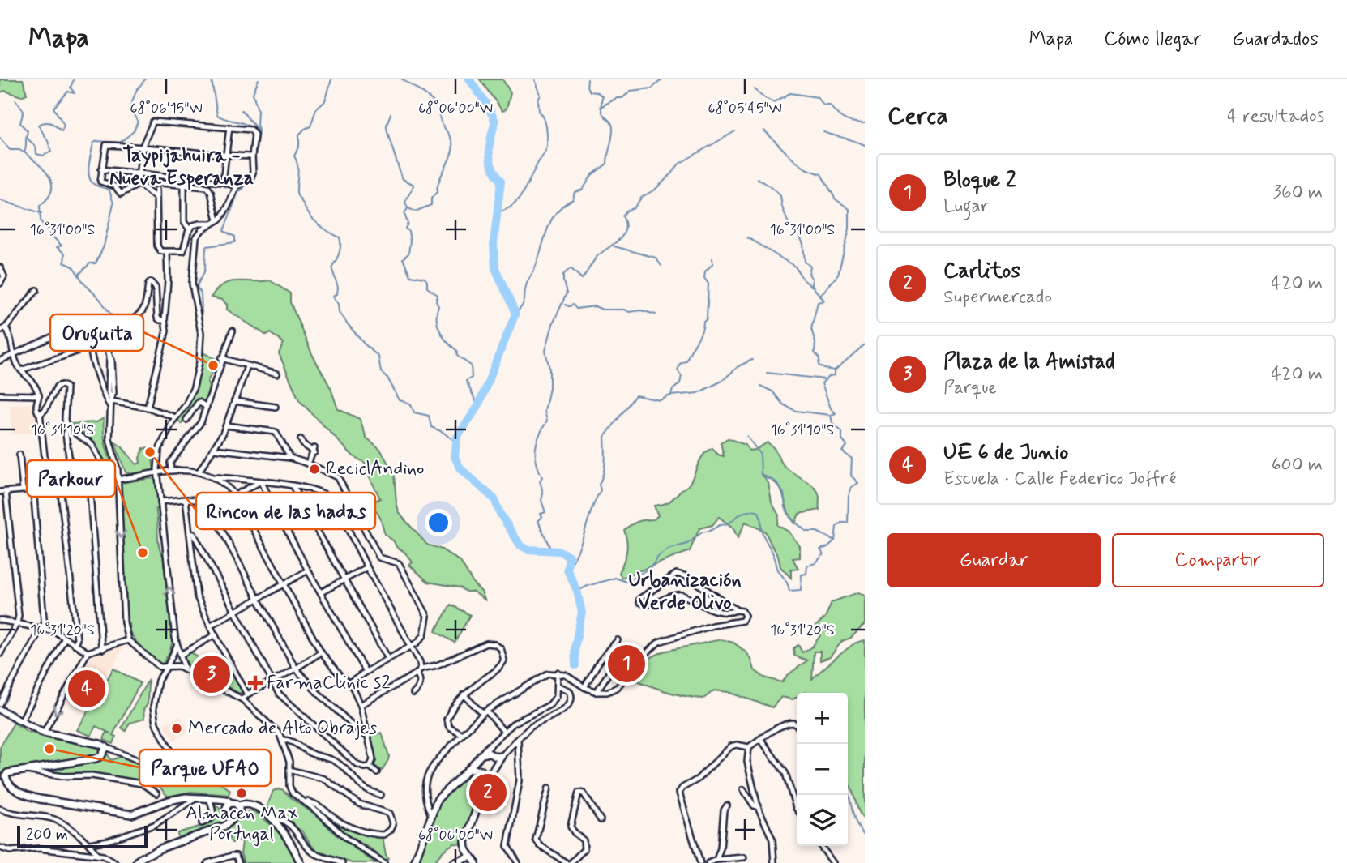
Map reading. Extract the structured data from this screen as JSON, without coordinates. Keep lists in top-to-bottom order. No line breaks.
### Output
{"districts":["Taypijahuira - Nueva Esperanza","Urbanización Verde Olivo"],"places":{"other":["Oruguita","Rincon de las hadas","ReciclAndino","Parkour","Mercado de Alto Obrajes","Parque UFAO","Almacen Max Portugal"],"health":["FarmaClinic s2"]},"scale_bar":"200 m","page":{"header":"Mapa","nav":["Mapa","Cómo llegar","Guardados"],"heading":["Cerca","4 resultados"],"list":[{"mark":"1","name":"Bloque 2","note":"Lugar","value":"360 m"},{"mark":"2","name":"Carlitos","note":"Supermercado","value":"420 m"},{"mark":"3","name":"Plaza de la Amistad","note":"Parque","value":"420 m"},{"mark":"4","name":"UE 6 de Junio","note":"Escuela · Calle Federico Joffré","value":"600 m"}],"buttons":["Guardar","Compartir"],"pins":["1","3","4","2"],"map_buttons":["+","−"],"scale":"200 m"},"coordinates":["68°06'15\"W","68°06'00\"W","68°05'45\"W","16°31'00\"S","16°31'10\"S","16°31'20\"S"]}
